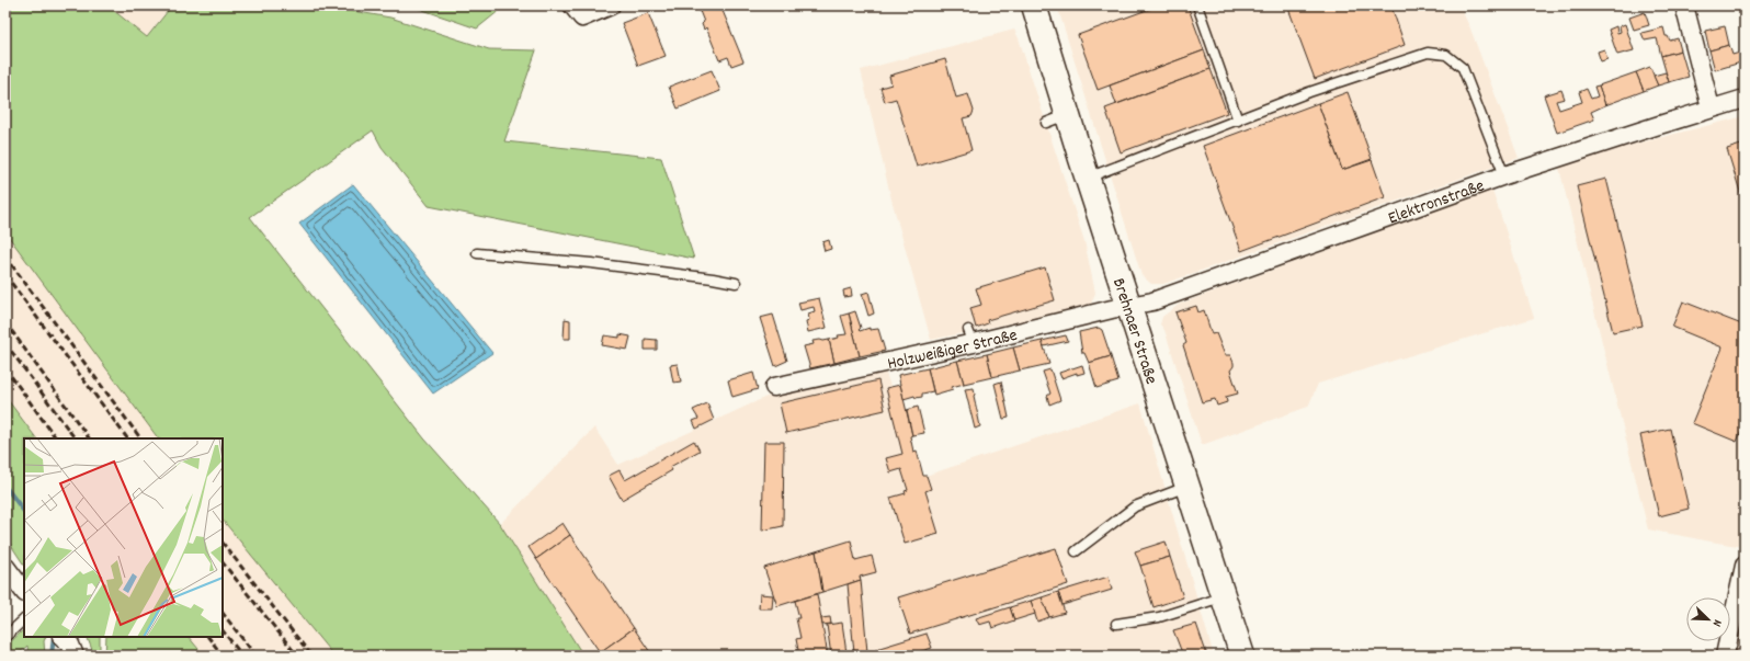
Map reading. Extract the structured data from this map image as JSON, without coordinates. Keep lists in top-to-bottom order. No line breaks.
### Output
{"streets":{"main road":["Brehnaer Straße"],"street":["Elektronstraße","Holzweißiger Straße"]},"crossings":[["Elektronstraße","Brehnaer Straße"],["Elektronstraße","Holzweißiger Straße"],["Brehnaer Straße","Holzweißiger Straße"]],"north":"bottom right"}
